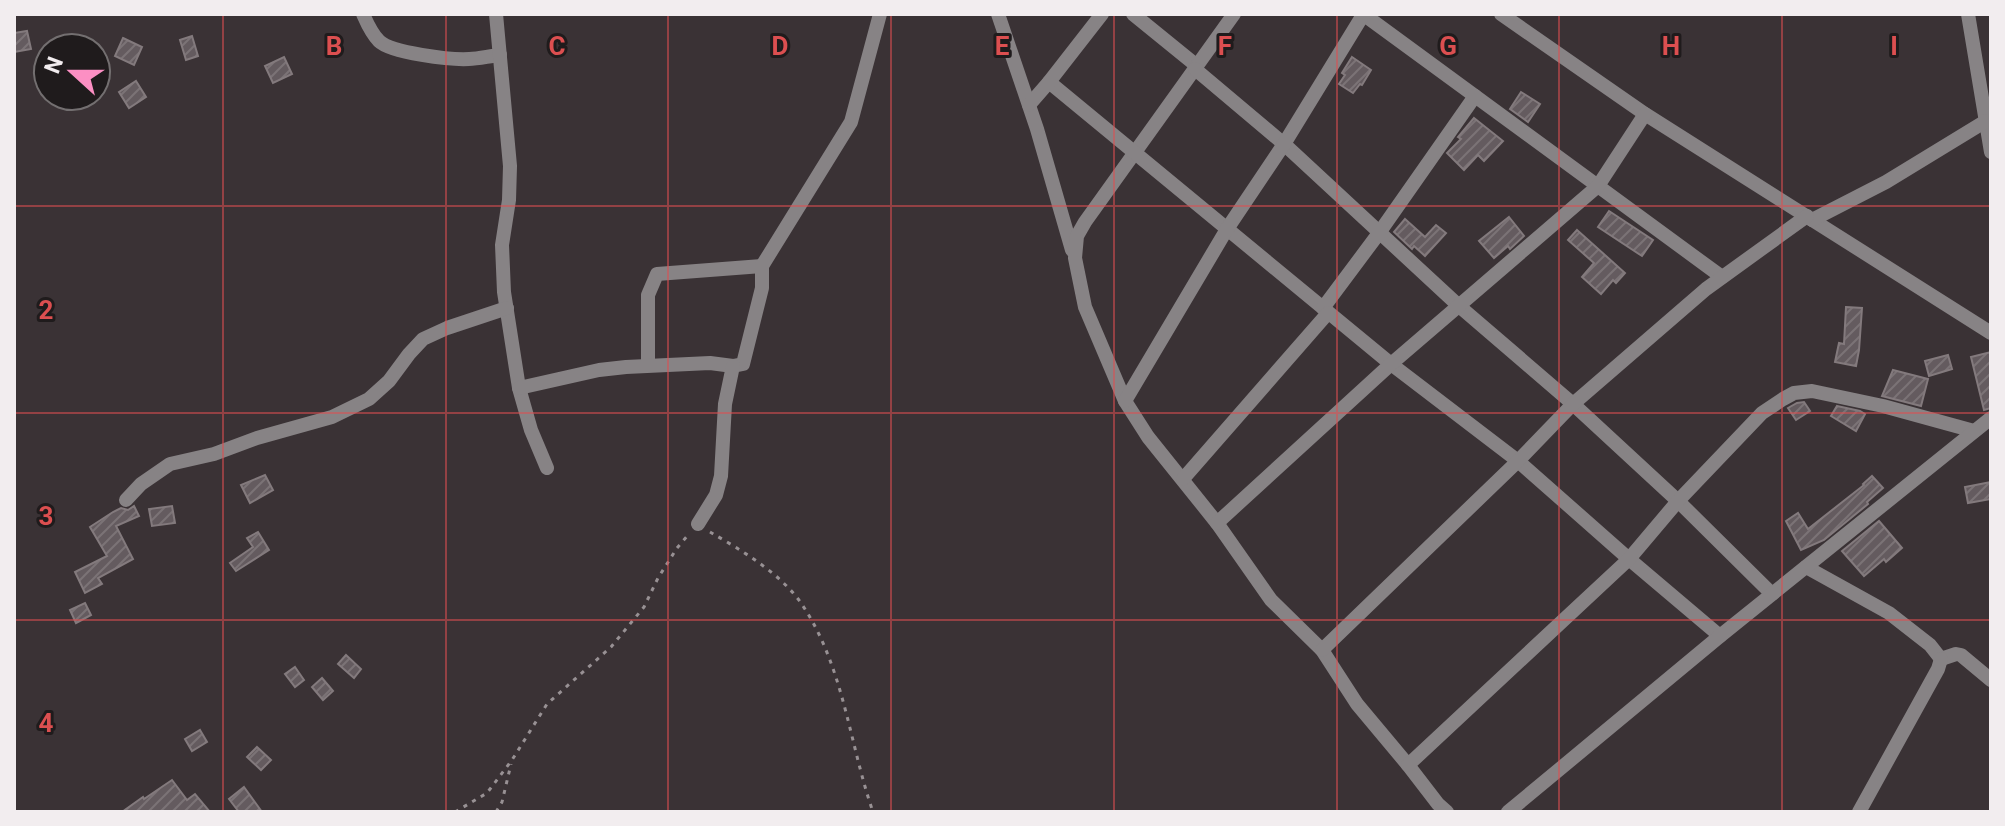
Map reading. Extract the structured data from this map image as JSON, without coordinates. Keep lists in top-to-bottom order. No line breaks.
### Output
{"north":"left","grid":{"columns":["B","C","D","E","F","G","H","I"],"rows":["2","3","4"]}}
